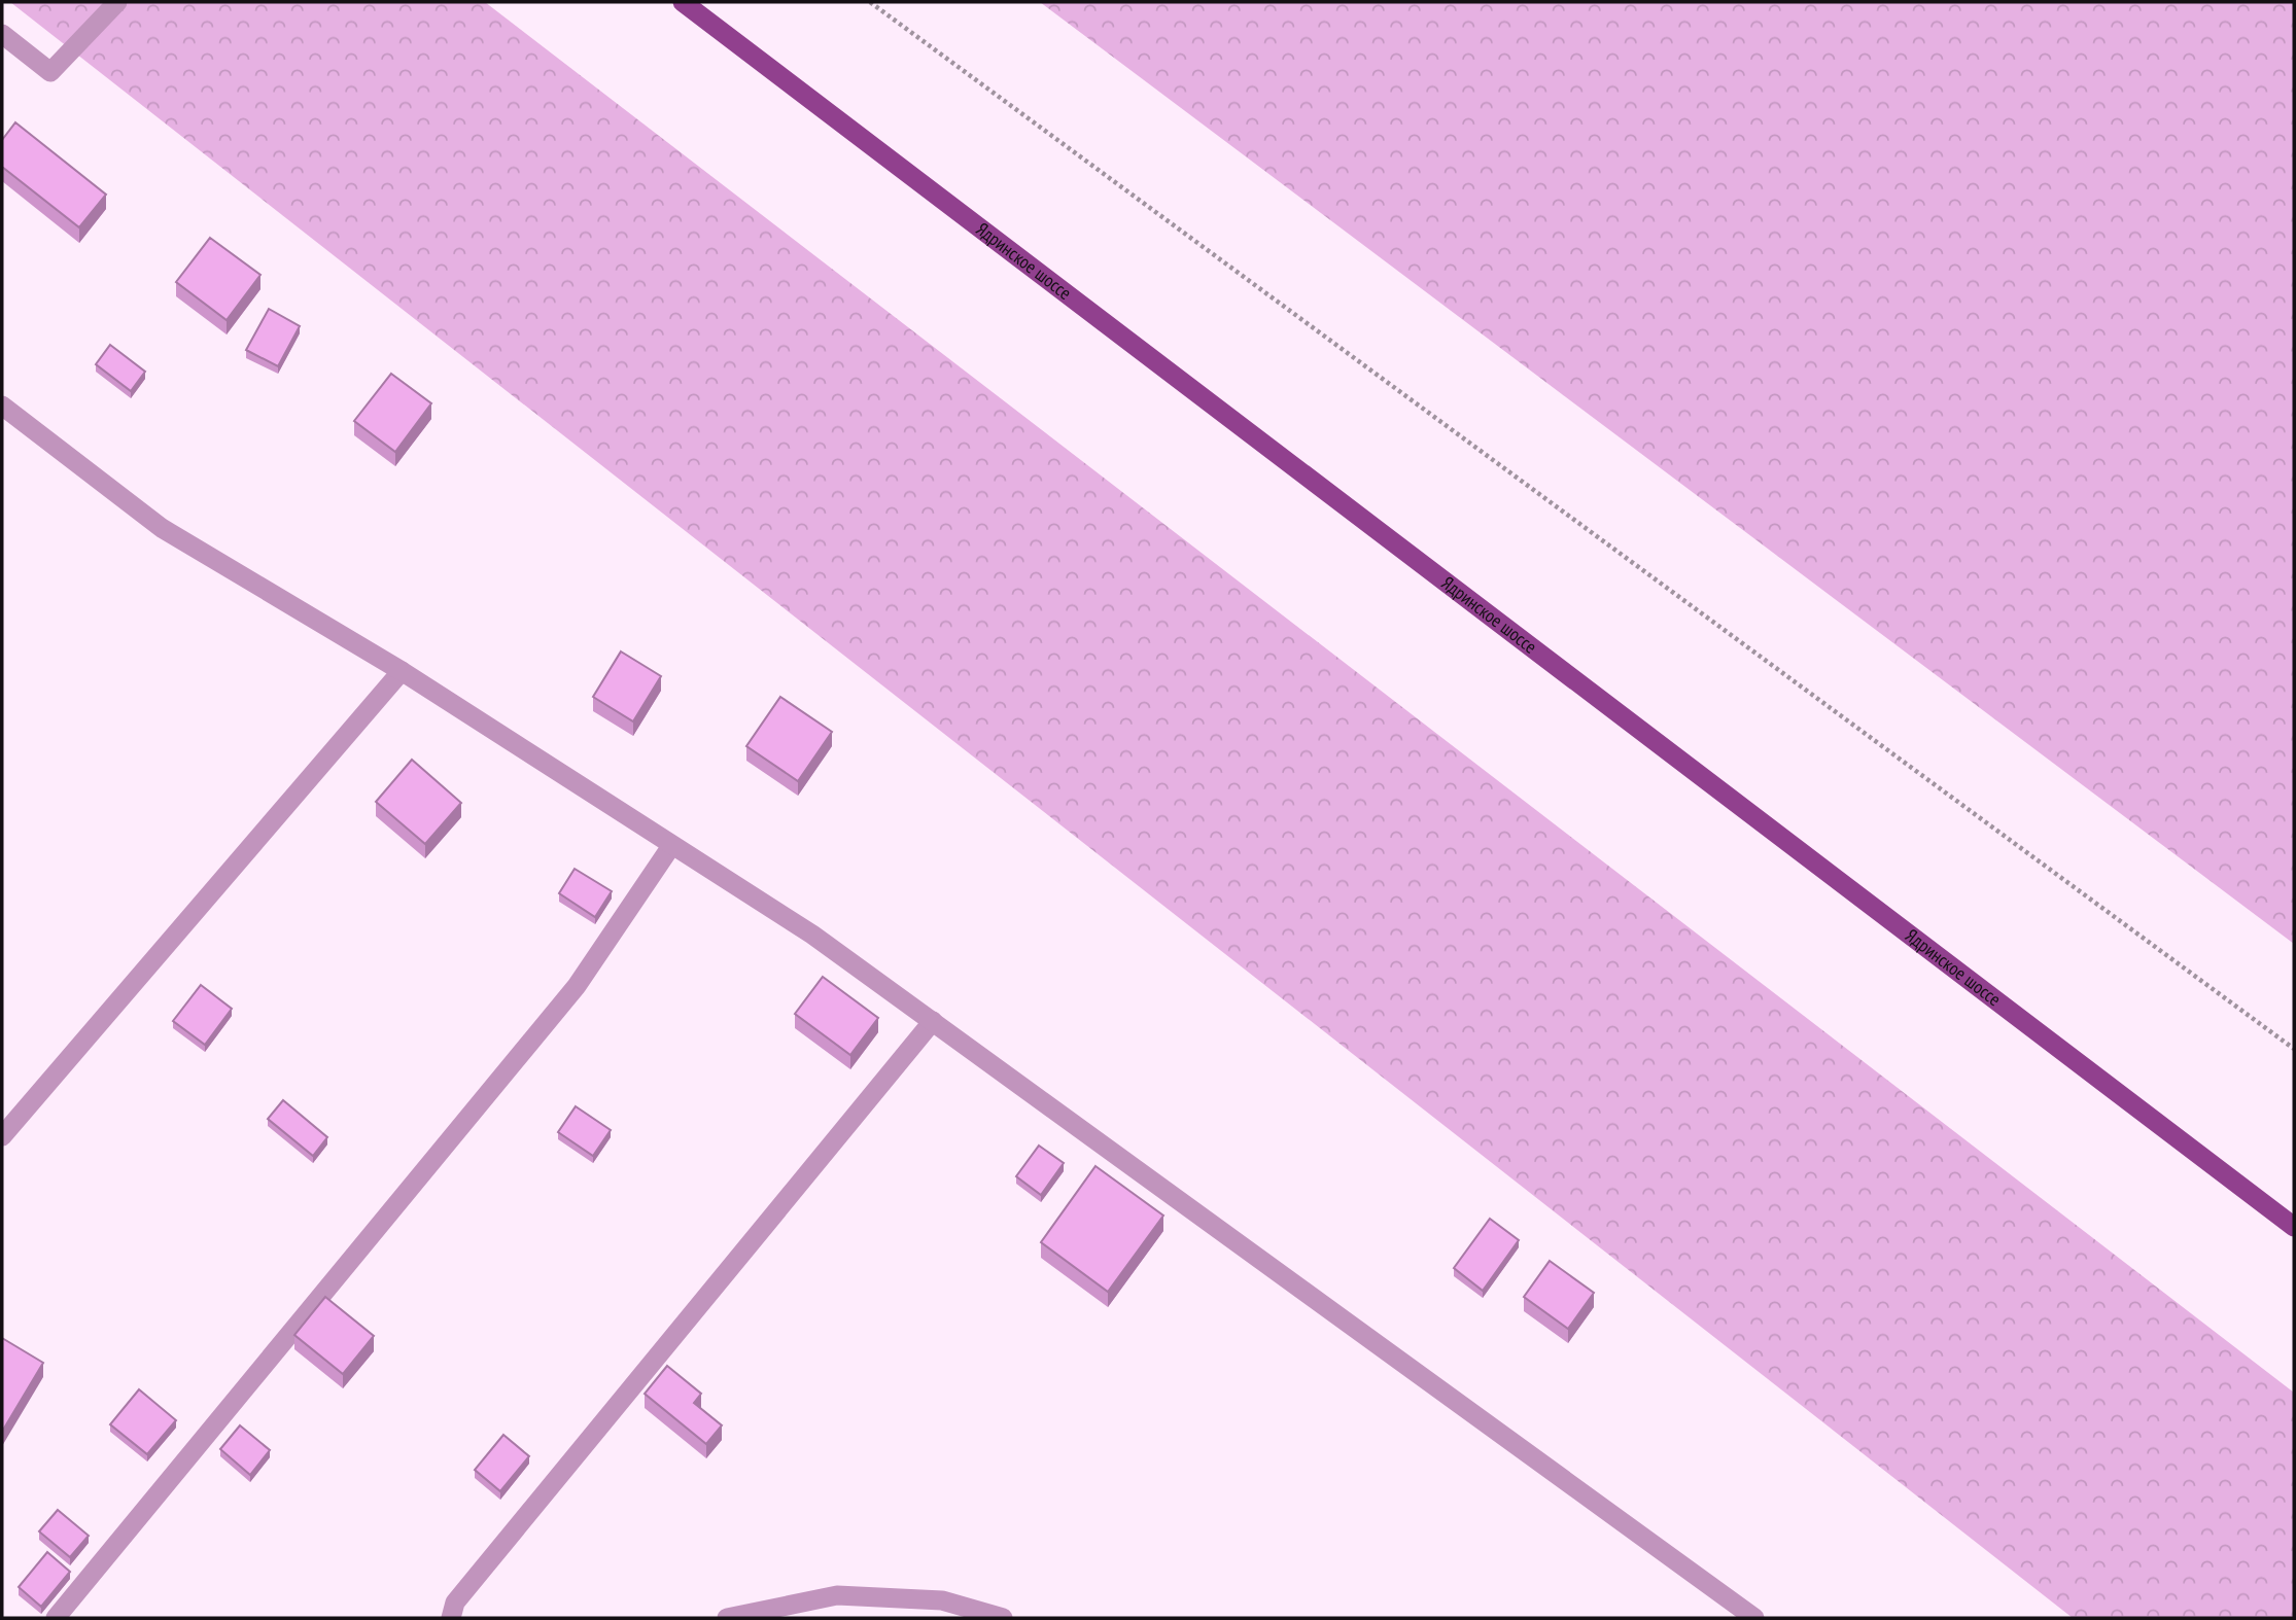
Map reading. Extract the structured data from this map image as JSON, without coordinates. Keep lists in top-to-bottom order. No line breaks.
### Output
{"streets":{"main road":["Ядринское шоссе"]}}
